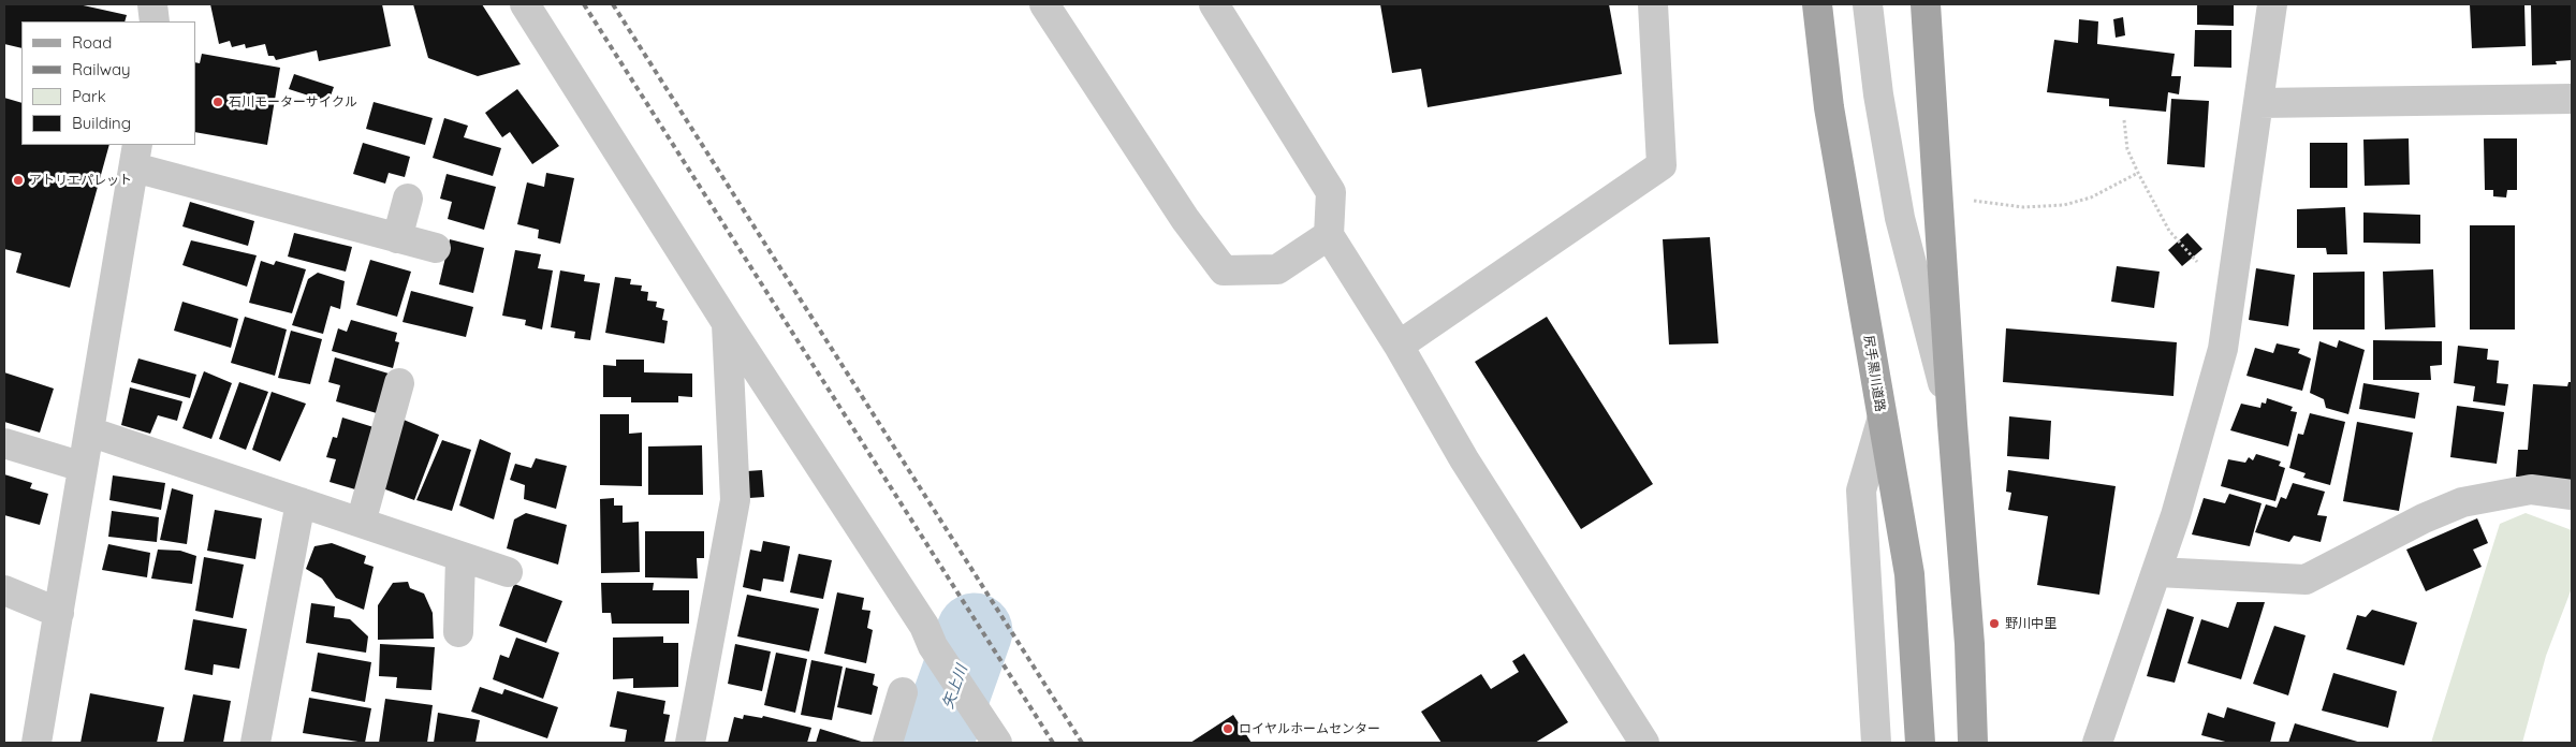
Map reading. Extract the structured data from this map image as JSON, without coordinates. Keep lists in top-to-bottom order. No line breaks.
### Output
{"streets":{"main road":["尻手黒川道路"]},"water":["矢上川"],"places":["石川モーターサイクル","アトリエパレット","野川中里","ロイヤルホームセンター"],"legend":["Road","Railway","Park","Building"]}
